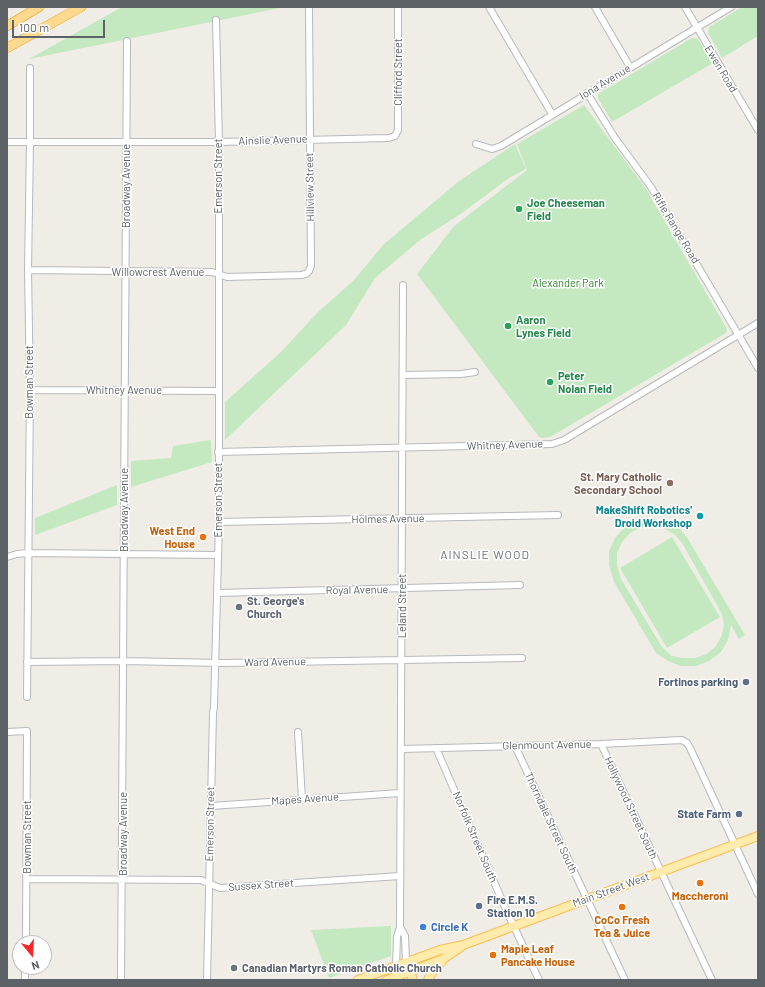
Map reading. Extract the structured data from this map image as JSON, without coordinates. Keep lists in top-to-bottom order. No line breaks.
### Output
{"streets":{"main road":["Main Street West"],"street":["Ewen Road","Clifford Street","Iona Avenue","Ainslie Avenue","Emerson Street","Broadway Avenue","Hillview Street","Rifle Range Road","Willowcrest Avenue","Bowman Street","Whitney Avenue","Holmes Avenue","Royal Avenue","Leland Street","Ward Avenue","Glenmount Avenue","Mapes Avenue","Hollywood Street South","Thorndale Street South","Norfolk Street South","Sussex Street"]},"crossings":[["Ewen Road","Iona Avenue"],["Clifford Street","Ainslie Avenue"],["Iona Avenue","Rifle Range Road"],["Ainslie Avenue","Emerson Street"],["Ainslie Avenue","Broadway Avenue"],["Ainslie Avenue","Hillview Street"],["Ainslie Avenue","Bowman Street"],["Emerson Street","Willowcrest Avenue"],["Emerson Street","Whitney Avenue"],["Emerson Street","Holmes Avenue"],["Emerson Street","Royal Avenue"],["Emerson Street","Ward Avenue"],["Emerson Street","Mapes Avenue"],["Emerson Street","Sussex Street"],["Broadway Avenue","Willowcrest Avenue"],["Broadway Avenue","Whitney Avenue"],["Broadway Avenue","Ward Avenue"],["Broadway Avenue","Sussex Street"],["Hillview Street","Willowcrest Avenue"],["Rifle Range Road","Whitney Avenue"],["Willowcrest Avenue","Bowman Street"],["Bowman Street","Whitney Avenue"],["Bowman Street","Ward Avenue"],["Bowman Street","Sussex Street"],["Whitney Avenue","Leland Street"],["Holmes Avenue","Leland Street"],["Royal Avenue","Leland Street"],["Leland Street","Ward Avenue"],["Leland Street","Glenmount Avenue"],["Leland Street","Mapes Avenue"],["Leland Street","Sussex Street"],["Leland Street","Main Street West"],["Glenmount Avenue","Hollywood Street South"],["Glenmount Avenue","Thorndale Street South"],["Glenmount Avenue","Norfolk Street South"],["Glenmount Avenue","Main Street West"],["Hollywood Street South","Main Street West"],["Thorndale Street South","Main Street West"],["Norfolk Street South","Main Street West"]],"districts":["AINSLIE WOOD"],"parks":["Alexander Park"],"places":["Joe Cheeseman Field","Aaron Lynes Field","Peter Nolan Field","St. Mary Catholic Secondary School","MakeShift Robotics' Droid Workshop","West End House","St. George's Church","Fortinos parking","State Farm","Maccheroni","Fire E.M.S. Station 10","CoCo Fresh Tea & Juice","Circle K","Maple Leaf Pancake House","Canadian Martyrs Roman Catholic Church"],"scale_bar":"100 m","north":"bottom"}
